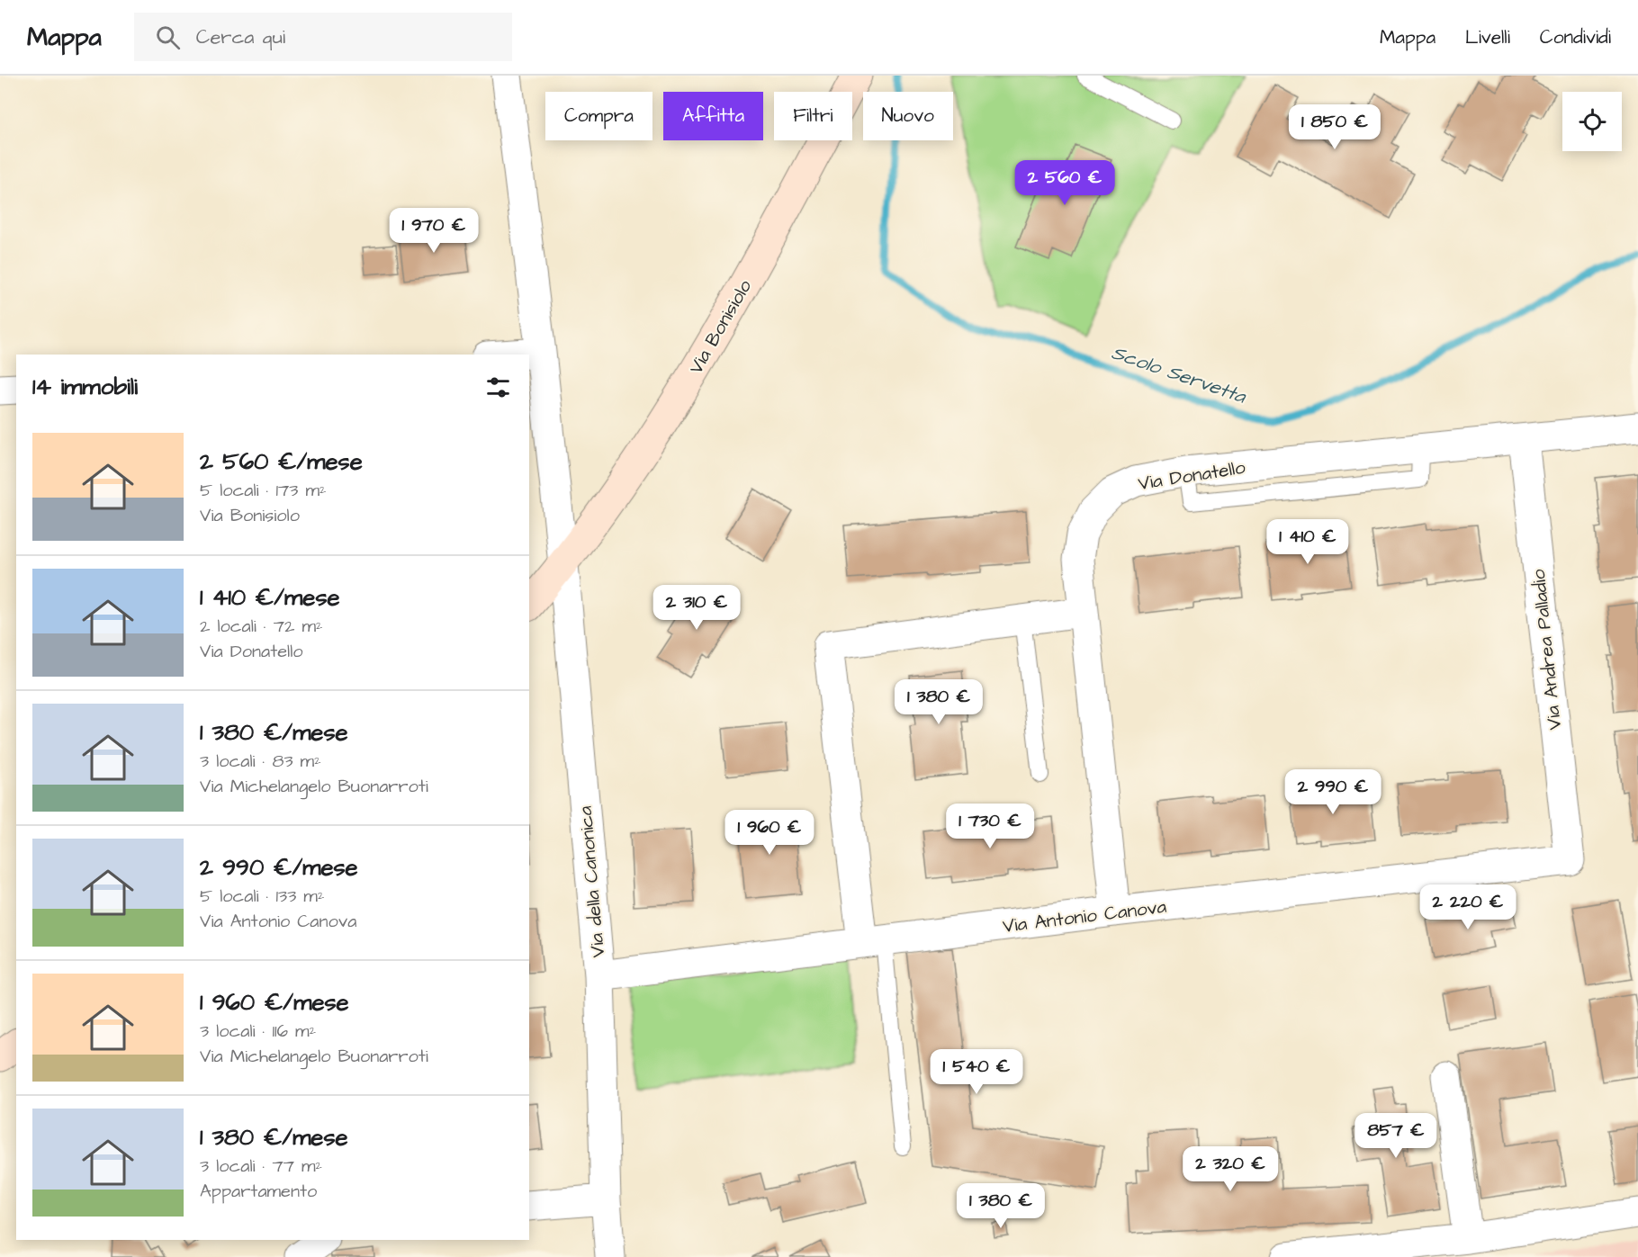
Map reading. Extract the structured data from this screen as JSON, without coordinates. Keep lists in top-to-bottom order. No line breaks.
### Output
{"streets":{"main road":["Via Bonisiolo"],"street":["Via Donatello","Via Andrea Palladio","Via della Canonica","Via Antonio Canova"]},"crossings":[["Via Bonisiolo","Via della Canonica"],["Via Donatello","Via Andrea Palladio"],["Via Donatello","Via Antonio Canova"],["Via Andrea Palladio","Via Antonio Canova"],["Via della Canonica","Via Antonio Canova"]],"water":["Scolo Servetta"],"page":{"header":"Mappa","search":"Cerca qui","nav":["Mappa","Livelli","Condividi"],"chip":["Compra","Affitta","Filtri","Nuovo"],"price":["1 850 €","2 560 €","1 970 €","1 410 €","2 310 €","1 380 €","2 990 €","1 730 €","1 960 €","2 220 €","1 540 €","857 €","2 320 €","1 380 €"],"heading":"14 immobili","list":[{"name":"2 560 €/mese","note":"5 locali · 173 m² · Via Bonisiolo"},{"name":"1 410 €/mese","note":"2 locali · 72 m² · Via Donatello"},{"name":"1 380 €/mese","note":"3 locali · 83 m² · Via Michelangelo Buonarroti"},{"name":"2 990 €/mese","note":"5 locali · 133 m² · Via Antonio Canova"},{"name":"1 960 €/mese","note":"3 locali · 116 m² · Via Michelangelo Buonarroti"},{"name":"1 380 €/mese","note":"3 locali · 77 m² · Appartamento"}]}}
